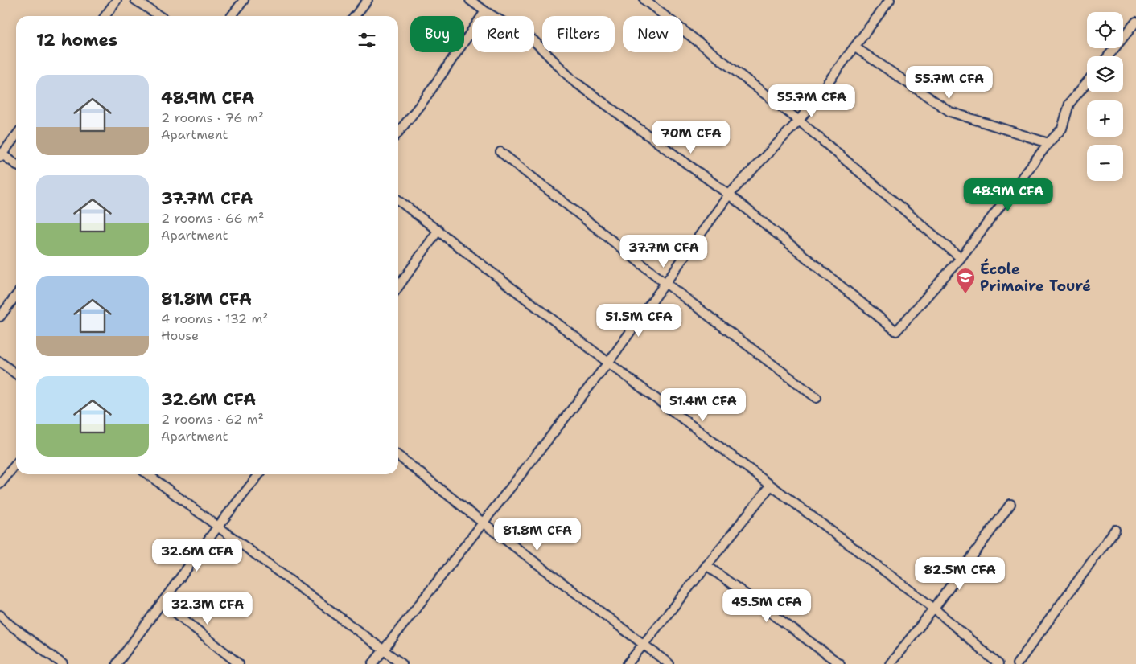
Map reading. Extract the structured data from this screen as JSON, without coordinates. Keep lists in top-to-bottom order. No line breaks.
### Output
{"places":{"school or university":["École Primaire Touré"]},"page":{"map_buttons":["+","−"],"chip":["Buy","Rent","Filters","New"],"heading":"12 homes","list":[{"name":"48.9M CFA","note":"2 rooms · 76 m² · Apartment"},{"name":"37.7M CFA","note":"2 rooms · 66 m² · Apartment"},{"name":"81.8M CFA","note":"4 rooms · 132 m² · House"},{"name":"32.6M CFA","note":"2 rooms · 62 m² · Apartment"}],"price":["55.7M CFA","55.7M CFA","70M CFA","48.9M CFA","37.7M CFA","51.5M CFA","51.4M CFA","81.8M CFA","32.6M CFA","82.5M CFA","45.5M CFA","32.3M CFA"]}}
